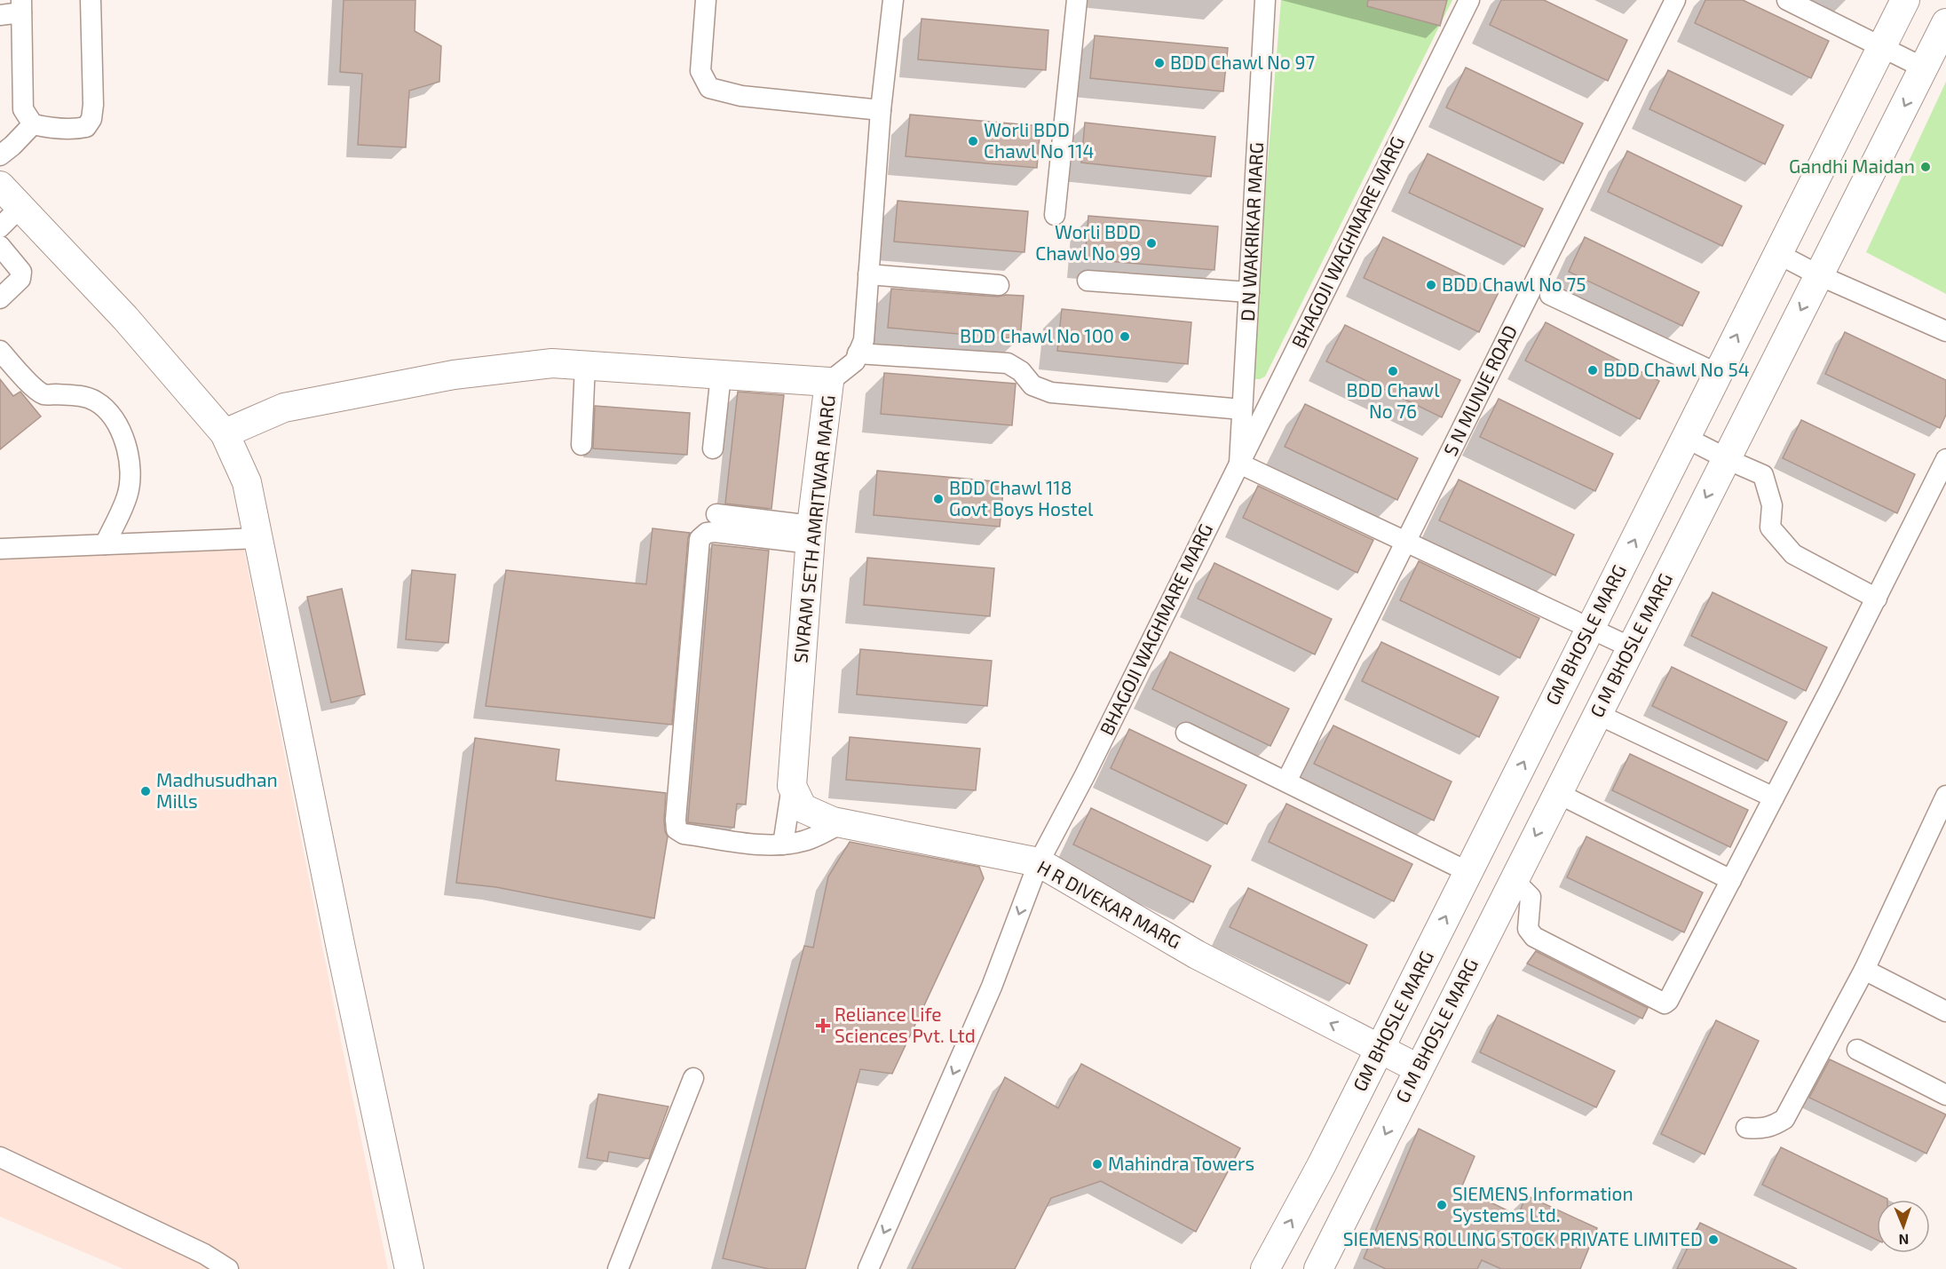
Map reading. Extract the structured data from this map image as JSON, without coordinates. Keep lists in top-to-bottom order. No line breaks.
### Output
{"streets":{"street":["D N WAKRIKAR MARG","BHAGOJI WAGHMARE MARG","S N MUNJE ROAD","SIVRAM SETH AMRITWAR MARG","GM BHOSLE MARG","G M BHOSLE MARG","H R DIVEKAR MARG"]},"crossings":[["D N WAKRIKAR MARG","BHAGOJI WAGHMARE MARG"],["BHAGOJI WAGHMARE MARG","H R DIVEKAR MARG"],["SIVRAM SETH AMRITWAR MARG","H R DIVEKAR MARG"],["GM BHOSLE MARG","H R DIVEKAR MARG"],["G M BHOSLE MARG","H R DIVEKAR MARG"]],"places":{"other":["BDD Chawl No 97","Worli BDD Chawl No 114","Gandhi Maidan","Worli BDD Chawl No 99","BDD Chawl No 75","BDD Chawl No 100","BDD Chawl No 54","BDD Chawl No 76","BDD Chawl 118 Govt Boys Hostel","Madhusudhan Mills","Mahindra Towers","SIEMENS Information Systems Ltd.","SIEMENS ROLLING STOCK PRIVATE LIMITED"],"health":["Reliance Life Sciences Pvt. Ltd"]},"north":"bottom"}
